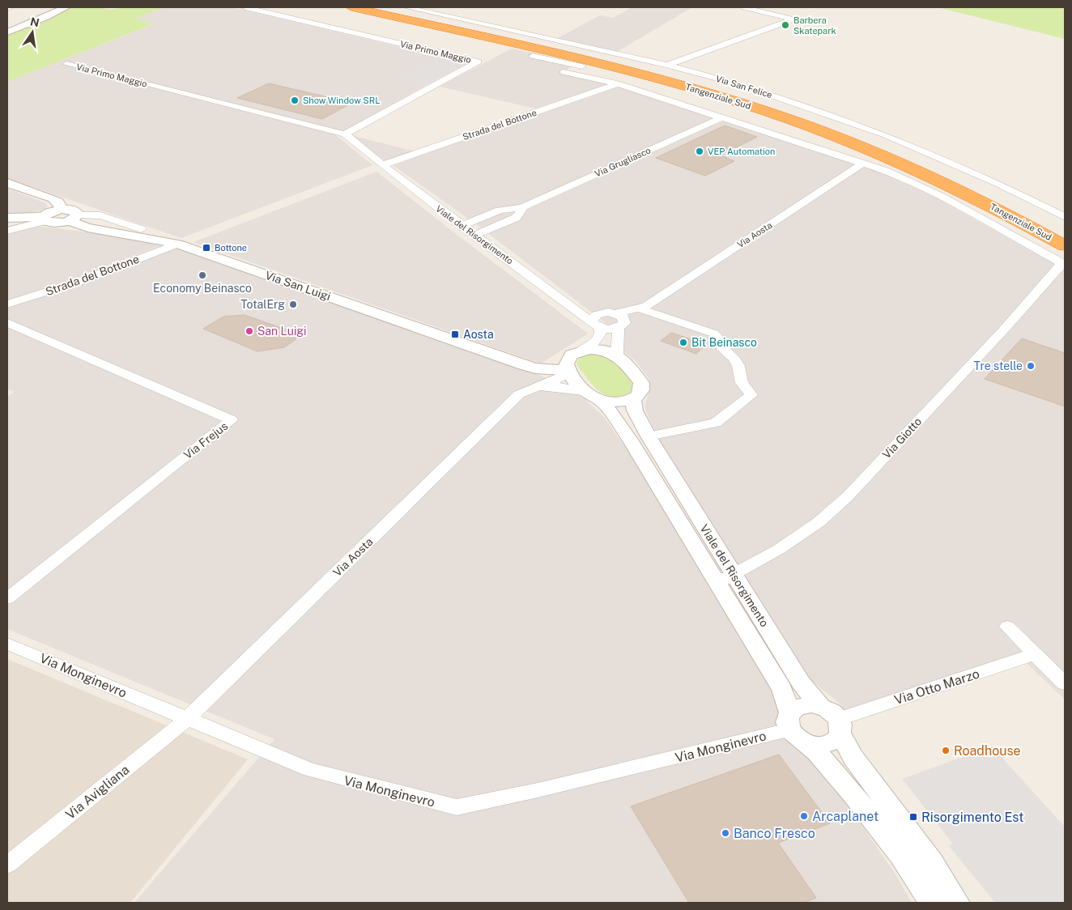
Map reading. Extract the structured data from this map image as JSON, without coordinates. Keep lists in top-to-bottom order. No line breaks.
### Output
{"streets":{"highway":["Tangenziale Sud"],"street":["Via Primo Maggio","Via San Felice","Strada del Bottone","Via Grugliasco","Viale del Risorgimento","Via Aosta","Via San Luigi","Via Giotto","Via Frejus","Via Monginevro","Via Otto Marzo","Via Avigliana"]},"crossings":[["Via Primo Maggio","Strada del Bottone"],["Via Primo Maggio","Viale del Risorgimento"],["Strada del Bottone","Viale del Risorgimento"],["Strada del Bottone","Via San Luigi"],["Via Grugliasco","Viale del Risorgimento"],["Viale del Risorgimento","Via Aosta"],["Viale del Risorgimento","Via San Luigi"],["Viale del Risorgimento","Via Giotto"],["Viale del Risorgimento","Via Monginevro"],["Viale del Risorgimento","Via Otto Marzo"],["Via Aosta","Via San Luigi"],["Via Aosta","Via Monginevro"],["Via Aosta","Via Avigliana"],["Via Monginevro","Via Otto Marzo"],["Via Monginevro","Via Avigliana"]],"places":{"other":["Barbera Skatepark","Show Window SRL","VEP Automation","Economy Beinasco","TotalErg","San Luigi","Bit Beinasco","Tre stelle","Roadhouse","Arcaplanet","Banco Fresco"],"transit":["Bottone","Aosta","Risorgimento Est"]},"north":"top"}
